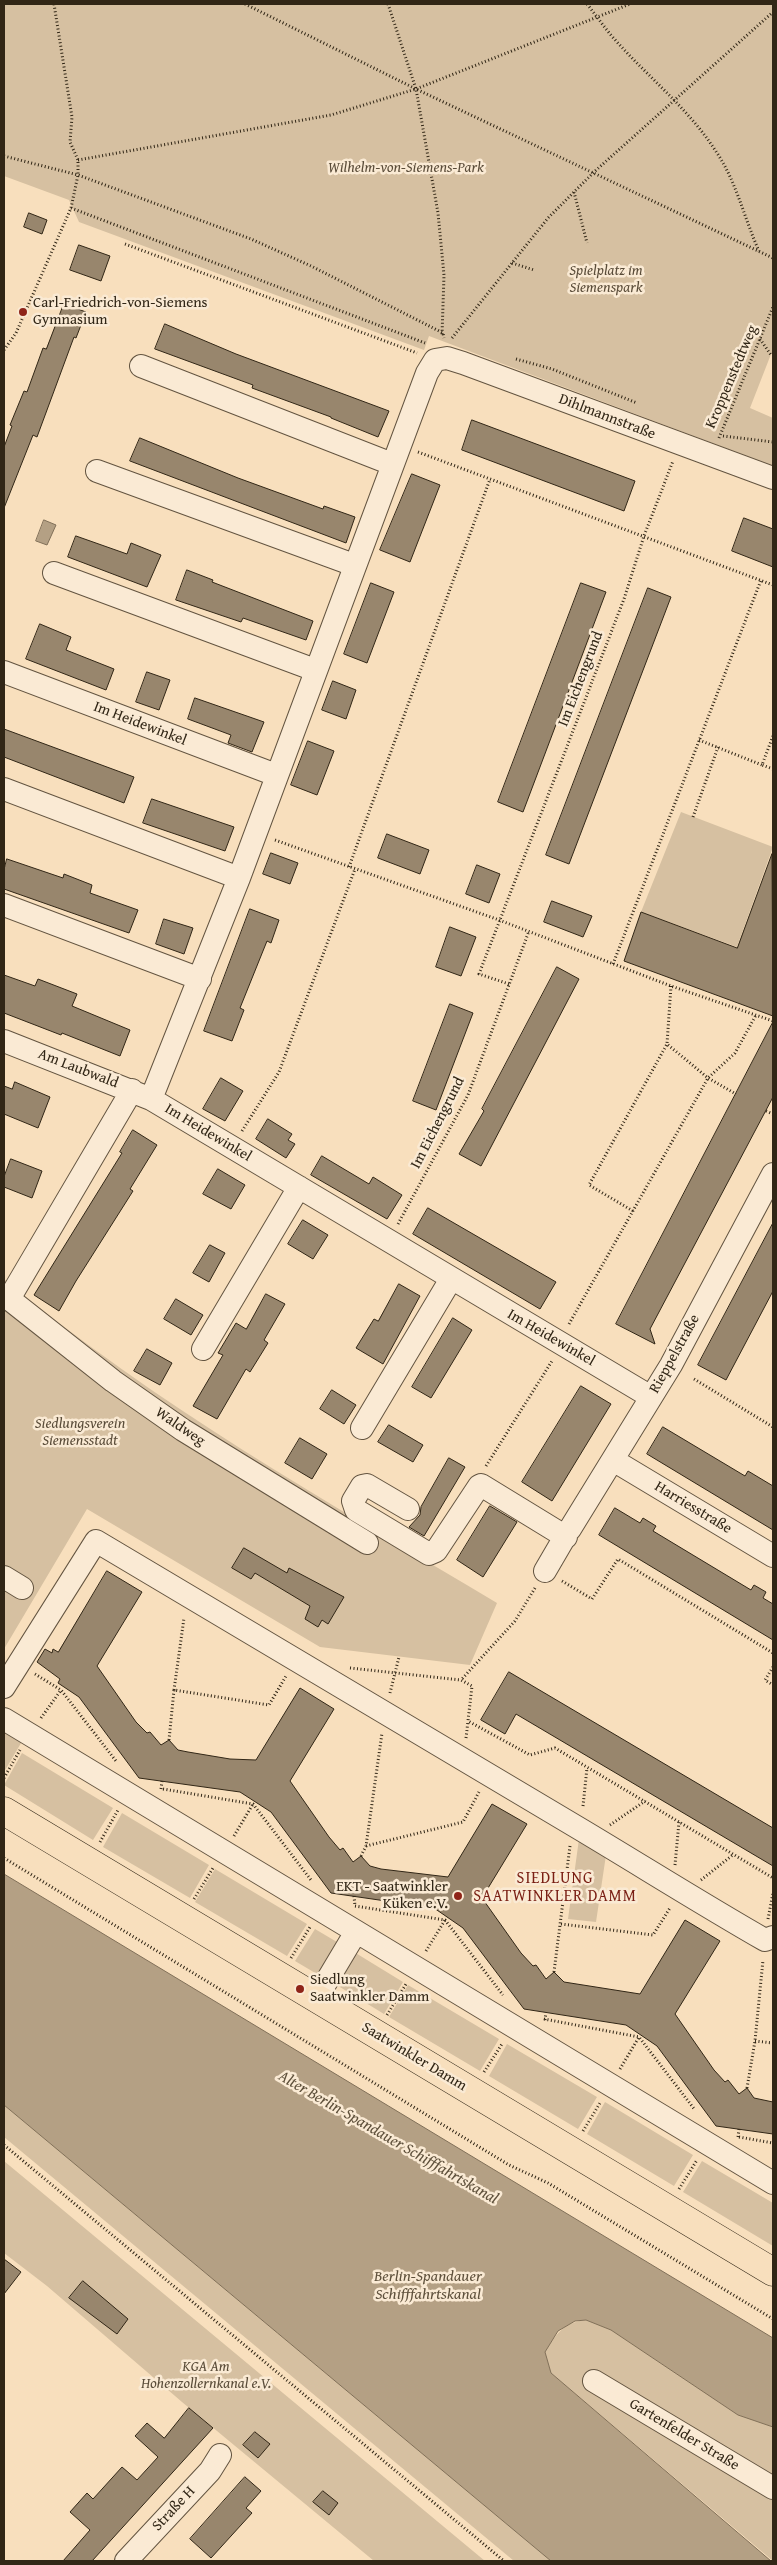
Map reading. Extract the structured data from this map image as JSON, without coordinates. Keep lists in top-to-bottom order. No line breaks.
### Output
{"streets":{"main road":["Saatwinkler Damm"],"street":["Dihlmannstraße","Im Heidewinkel","Am Laubwald","Rieppelstraße","Waldweg","Harriesstraße","Gartenfelder Straße","Straße H"],"path":["Kroppenstedtweg","Im Eichengrund"]},"crossings":[["Kroppenstedtweg","Dihlmannstraße"],["Dihlmannstraße","Im Eichengrund"],["Dihlmannstraße","Im Heidewinkel"],["Im Eichengrund","Im Heidewinkel"],["Im Heidewinkel","Am Laubwald"],["Im Heidewinkel","Rieppelstraße"],["Im Heidewinkel","Waldweg"],["Rieppelstraße","Harriesstraße"]],"districts":["SIEDLUNG SAATWINKLER DAMM"],"water":["Alter Berlin-Spandauer Schifffahrtskanal","Berlin-Spandauer Schifffahrtskanal"],"parks":["Wilhelm-von-Siemens-Park","Spielplatz im Siemenspark","Siedlungsverein Siemensstadt","KGA Am Hohenzollernkanal e.V."],"places":["Carl-Friedrich-von-Siemens Gymnasium","EKT - Saatwinkler Küken e.V.","Siedlung Saatwinkler Damm"]}
